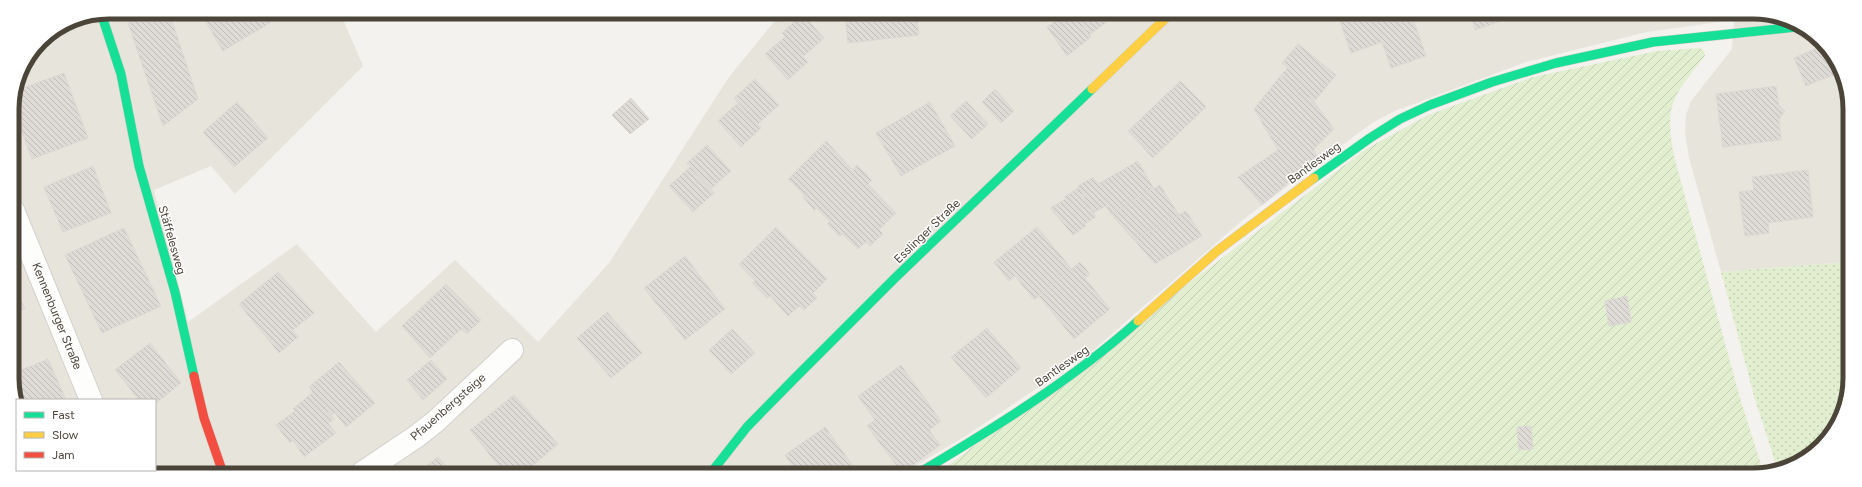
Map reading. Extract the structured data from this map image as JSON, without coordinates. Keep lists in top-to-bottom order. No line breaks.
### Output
{"streets":{"street":["Bantlesweg","Esslinger Straße","Stäffelesweg","Kennenburger Straße","Pfauenbergsteige"]},"legend":["Fast","Slow","Jam"]}
